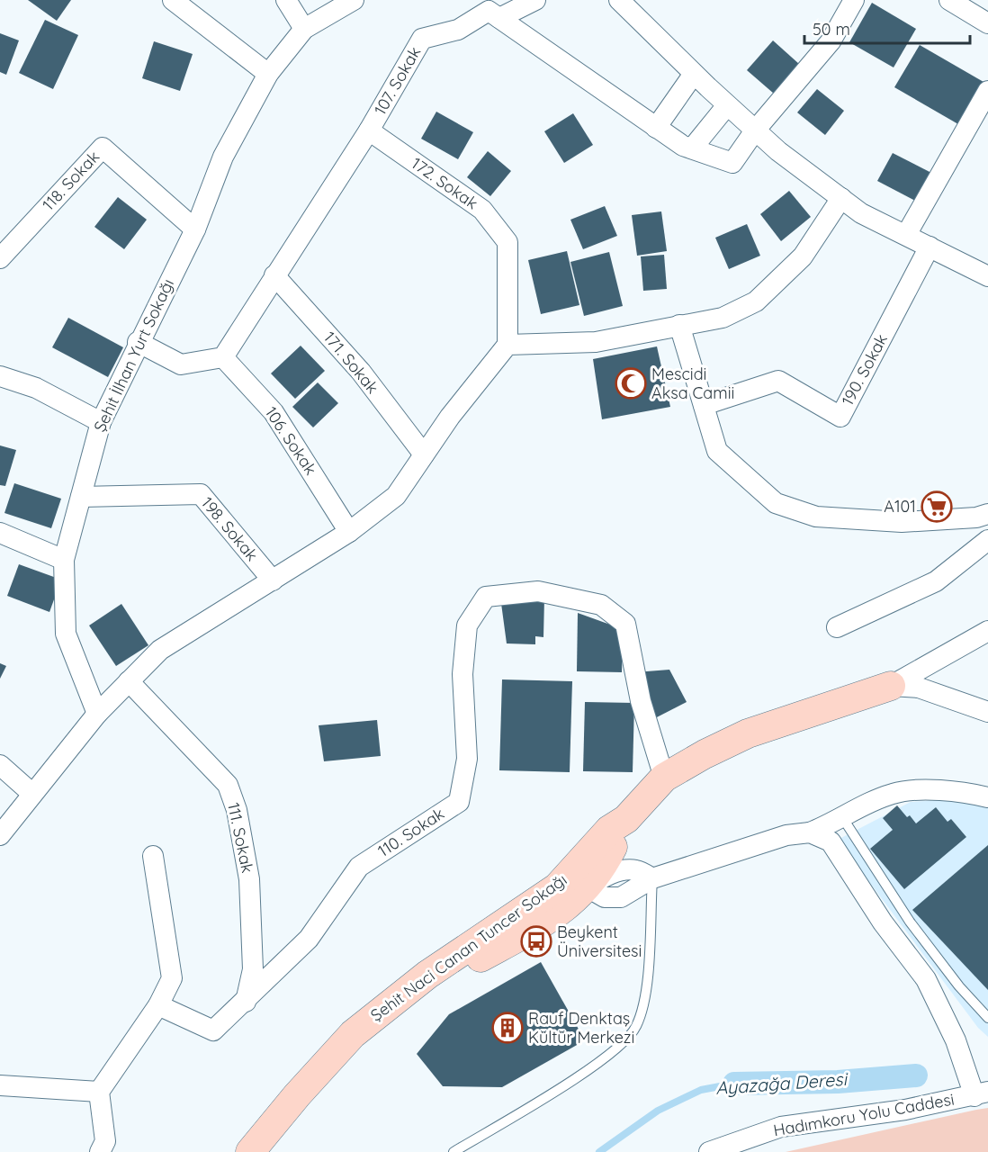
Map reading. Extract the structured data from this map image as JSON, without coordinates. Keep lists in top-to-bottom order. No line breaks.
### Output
{"streets":{"street":["107. Sokak","118. Sokak","172. Sokak","Şehit İlhan Yurt Sokağı","171. Sokak","190. Sokak","106. Sokak","198. Sokak","110. Sokak","111. Sokak","Şehit Naci Canan Tuncer Sokağı","Hadımkoru Yolu Caddesi"]},"crossings":[["107. Sokak","172. Sokak"],["107. Sokak","171. Sokak"],["107. Sokak","106. Sokak"],["118. Sokak","Şehit İlhan Yurt Sokağı"],["Şehit İlhan Yurt Sokağı","198. Sokak"],["110. Sokak","111. Sokak"],["110. Sokak","Şehit Naci Canan Tuncer Sokağı"]],"water":["Ayazağa Deresi"],"places":{"mosque":["Mescidi Aksa Camii"],"supermarket":["A101"],"bus stop":["Beykent Üniversitesi"],"building":["Rauf Denktaş Kültür Merkezi"]},"scale_bar":"50 m"}
